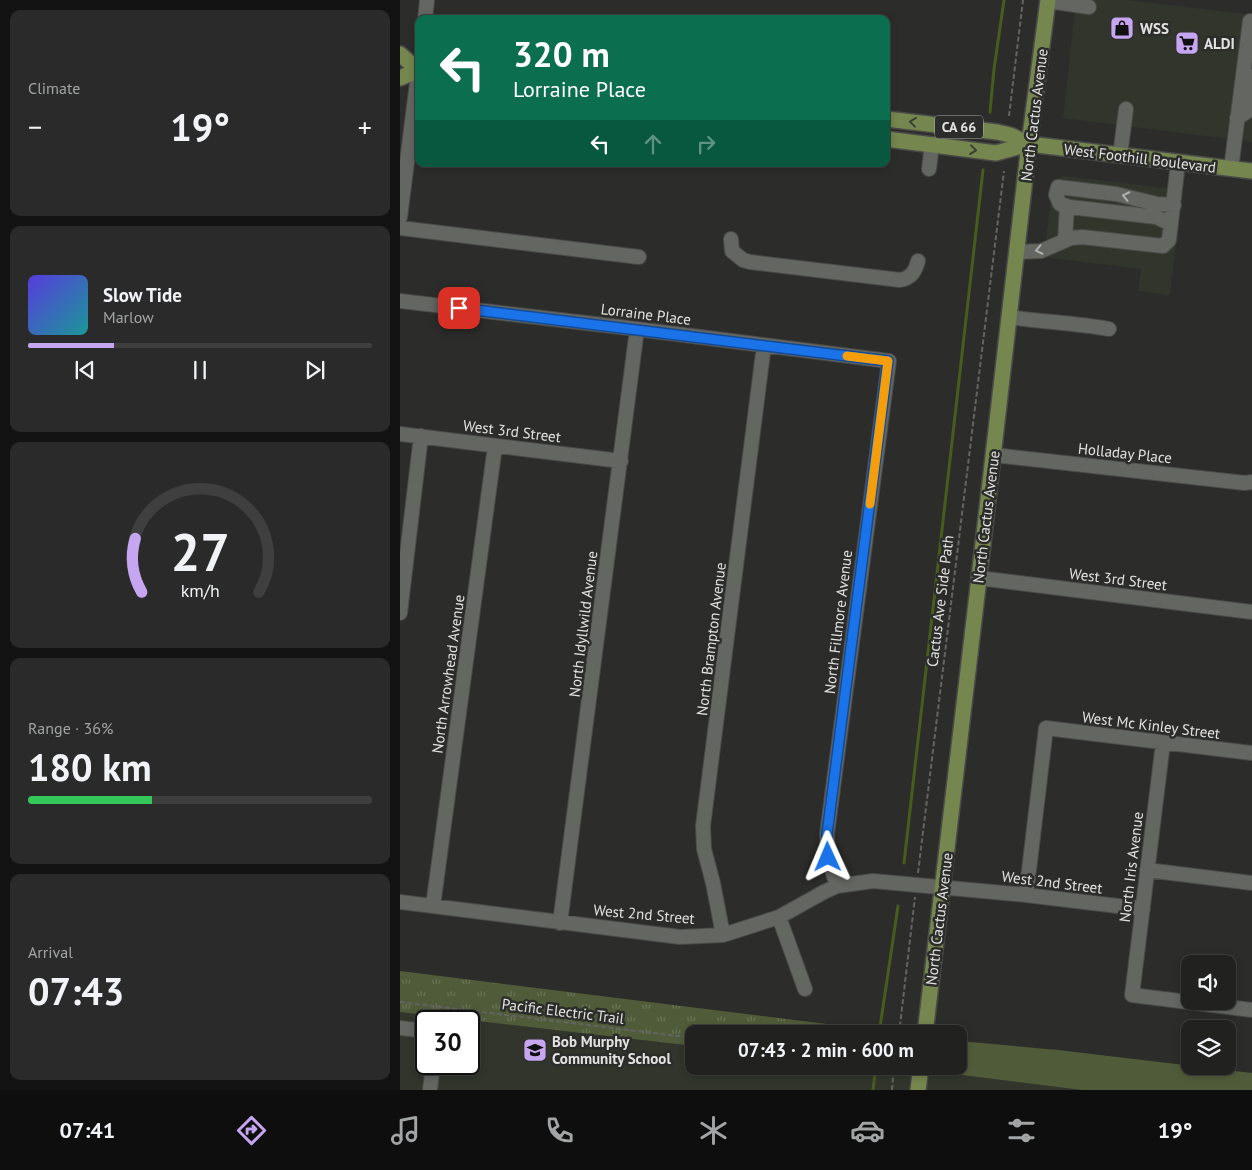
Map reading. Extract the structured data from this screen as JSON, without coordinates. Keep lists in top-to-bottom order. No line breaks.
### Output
{"streets":{"main road":["North Cactus Avenue","CA 66","West Foothill Boulevard"],"street":["Lorraine Place","West 3rd Street","Holladay Place","North Fillmore Avenue","North Idyllwild Avenue","North Brampton Avenue","North Arrowhead Avenue","West Mc Kinley Street","North Iris Avenue","West 2nd Street"],"path":["Cactus Ave Side Path","Pacific Electric Trail"]},"crossings":[["North Cactus Avenue","West Foothill Boulevard"],["North Cactus Avenue","West 3rd Street"],["North Cactus Avenue","Holladay Place"],["North Cactus Avenue","West 2nd Street"],["Lorraine Place","North Fillmore Avenue"],["Lorraine Place","North Idyllwild Avenue"],["Lorraine Place","North Brampton Avenue"],["West 3rd Street","North Idyllwild Avenue"],["West 3rd Street","North Arrowhead Avenue"],["Cactus Ave Side Path","West 2nd Street"],["North Fillmore Avenue","West 2nd Street"],["North Idyllwild Avenue","West 2nd Street"],["North Brampton Avenue","West 2nd Street"],["North Arrowhead Avenue","West 2nd Street"],["West Mc Kinley Street","North Iris Avenue"],["West Mc Kinley Street","West 2nd Street"],["North Iris Avenue","West 2nd Street"]],"places":{"shop":["WSS"],"supermarket":["ALDI"],"school or university":["Bob Murphy Community School"]},"page":{"tile":["Climate",["Range · 36%","180 km"],["Arrival","07:43"]],"turn":["320 m","Lorraine Place"],"heat":["−","19°","+"],"song":["Slow Tide","Marlow"],"limit":"30","trip":"07:43 · 2 min · 600 m","tabs":["07:41","19°"],"gauge":["27","km/h"]}}
